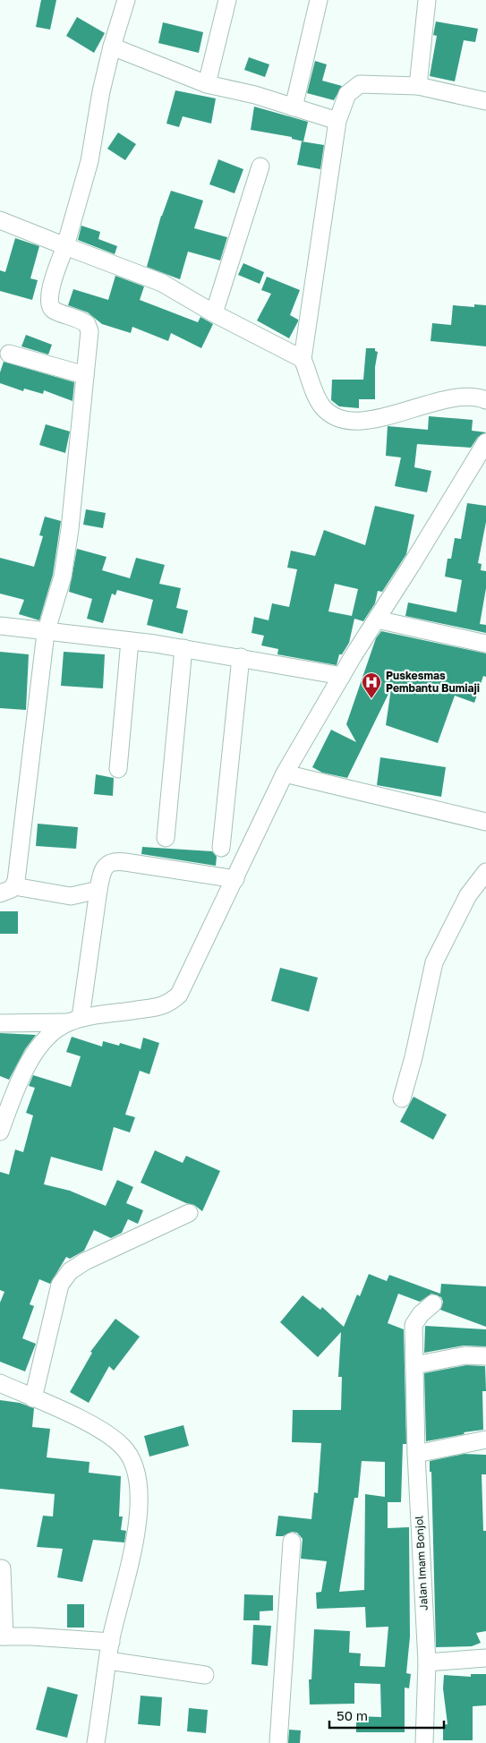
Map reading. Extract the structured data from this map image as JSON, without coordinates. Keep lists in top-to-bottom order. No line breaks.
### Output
{"streets":{"street":["Jalan Imam Bonjol"]},"places":{"hospital":["Puskesmas Pembantu Bumiaji"]},"scale_bar":"50 m"}
